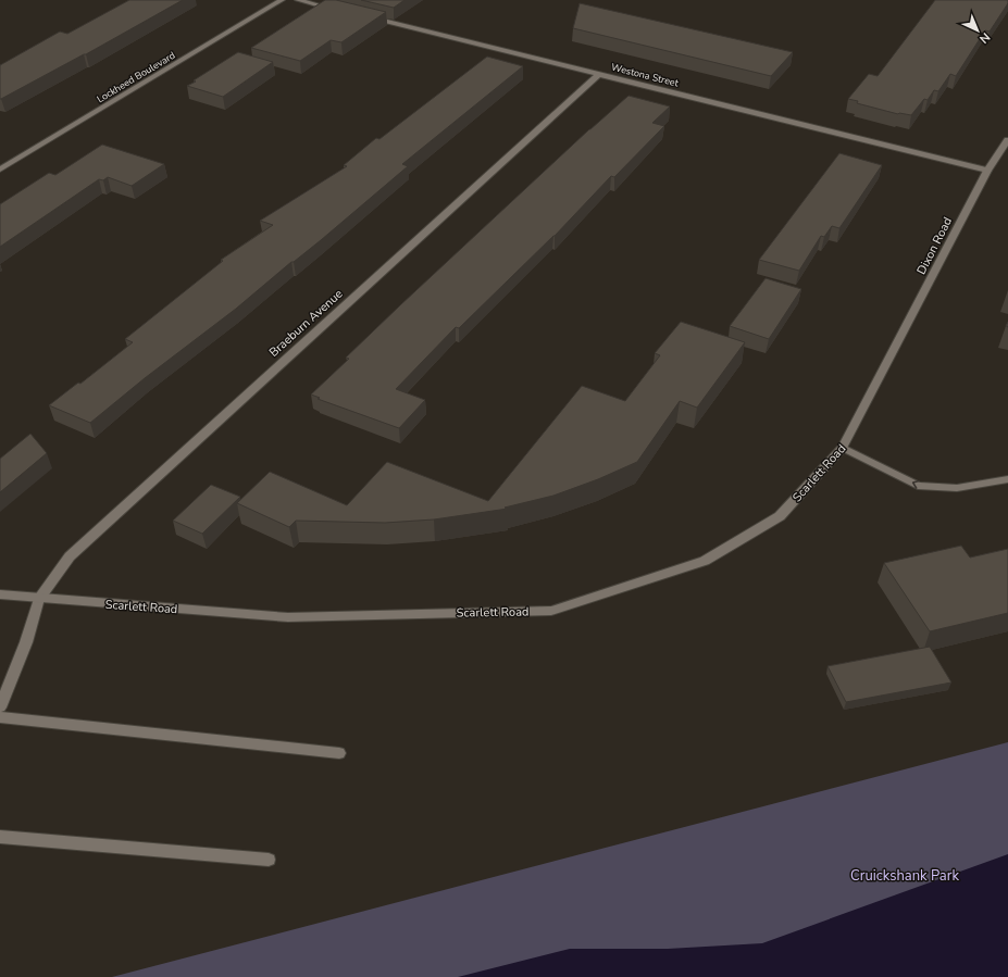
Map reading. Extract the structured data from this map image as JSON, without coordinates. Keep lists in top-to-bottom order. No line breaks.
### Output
{"streets":{"street":["Westona Street","Lockheed Boulevard","Dixon Road","Braeburn Avenue","Scarlett Road"]},"crossings":[["Westona Street","Dixon Road"],["Westona Street","Braeburn Avenue"],["Dixon Road","Scarlett Road"],["Braeburn Avenue","Scarlett Road"]],"parks":["Cruickshank Park"],"north":"bottom right"}
